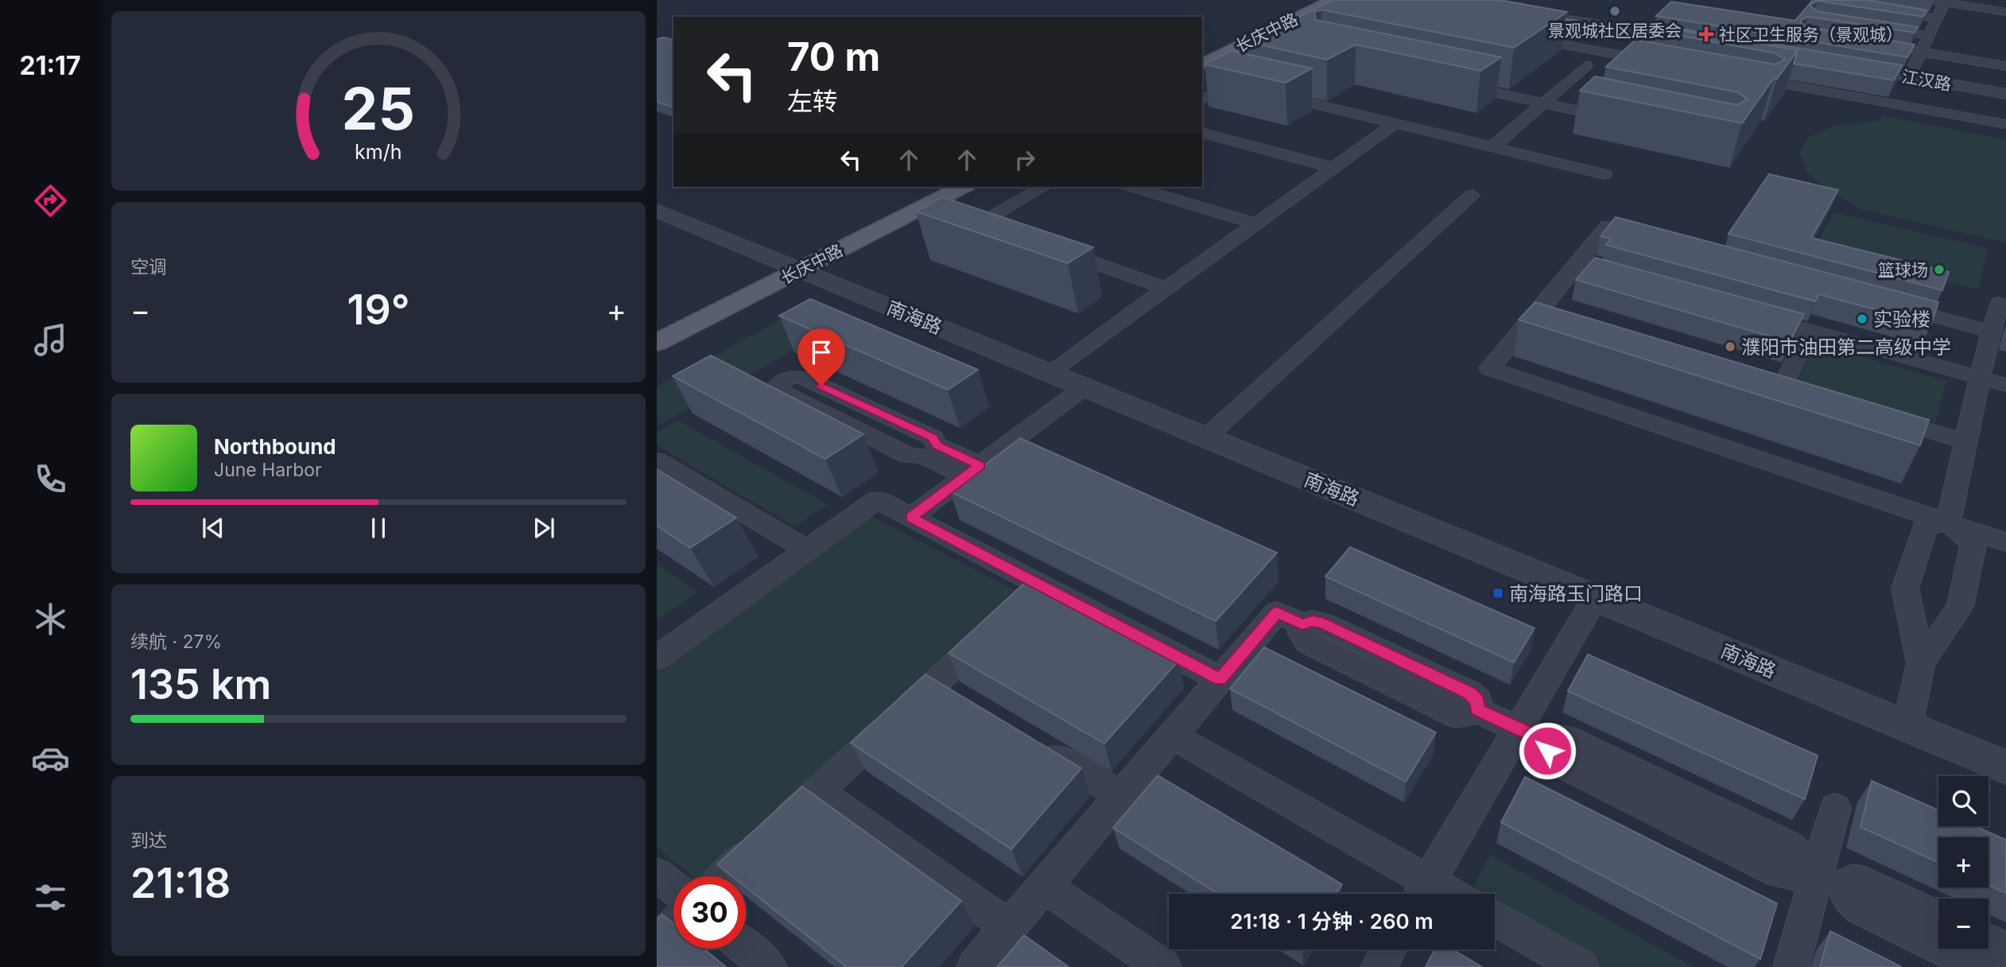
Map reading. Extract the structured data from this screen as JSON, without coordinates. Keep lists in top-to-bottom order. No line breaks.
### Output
{"streets":{"main road":["长庆中路"],"street":["江汉路","南海路"]},"crossings":[["长庆中路","南海路"]],"places":{"other":["景观城社区居委会","篮球场","实验楼","濮阳市油田第二高级中学"],"health":["社区卫生服务（景观城）"],"transit":["南海路玉门路口"]},"page":{"tabs":"21:17","turn":["70 m","左转"],"tile":["空调",["续航 · 27%","135 km"],["到达","21:18"]],"heat":["−","19°","+"],"song":["Northbound","June Harbor"],"map_buttons":["+","−"],"limit":"30","trip":"21:18 · 1 分钟 · 260 m","gauge":["25","km/h"]}}
